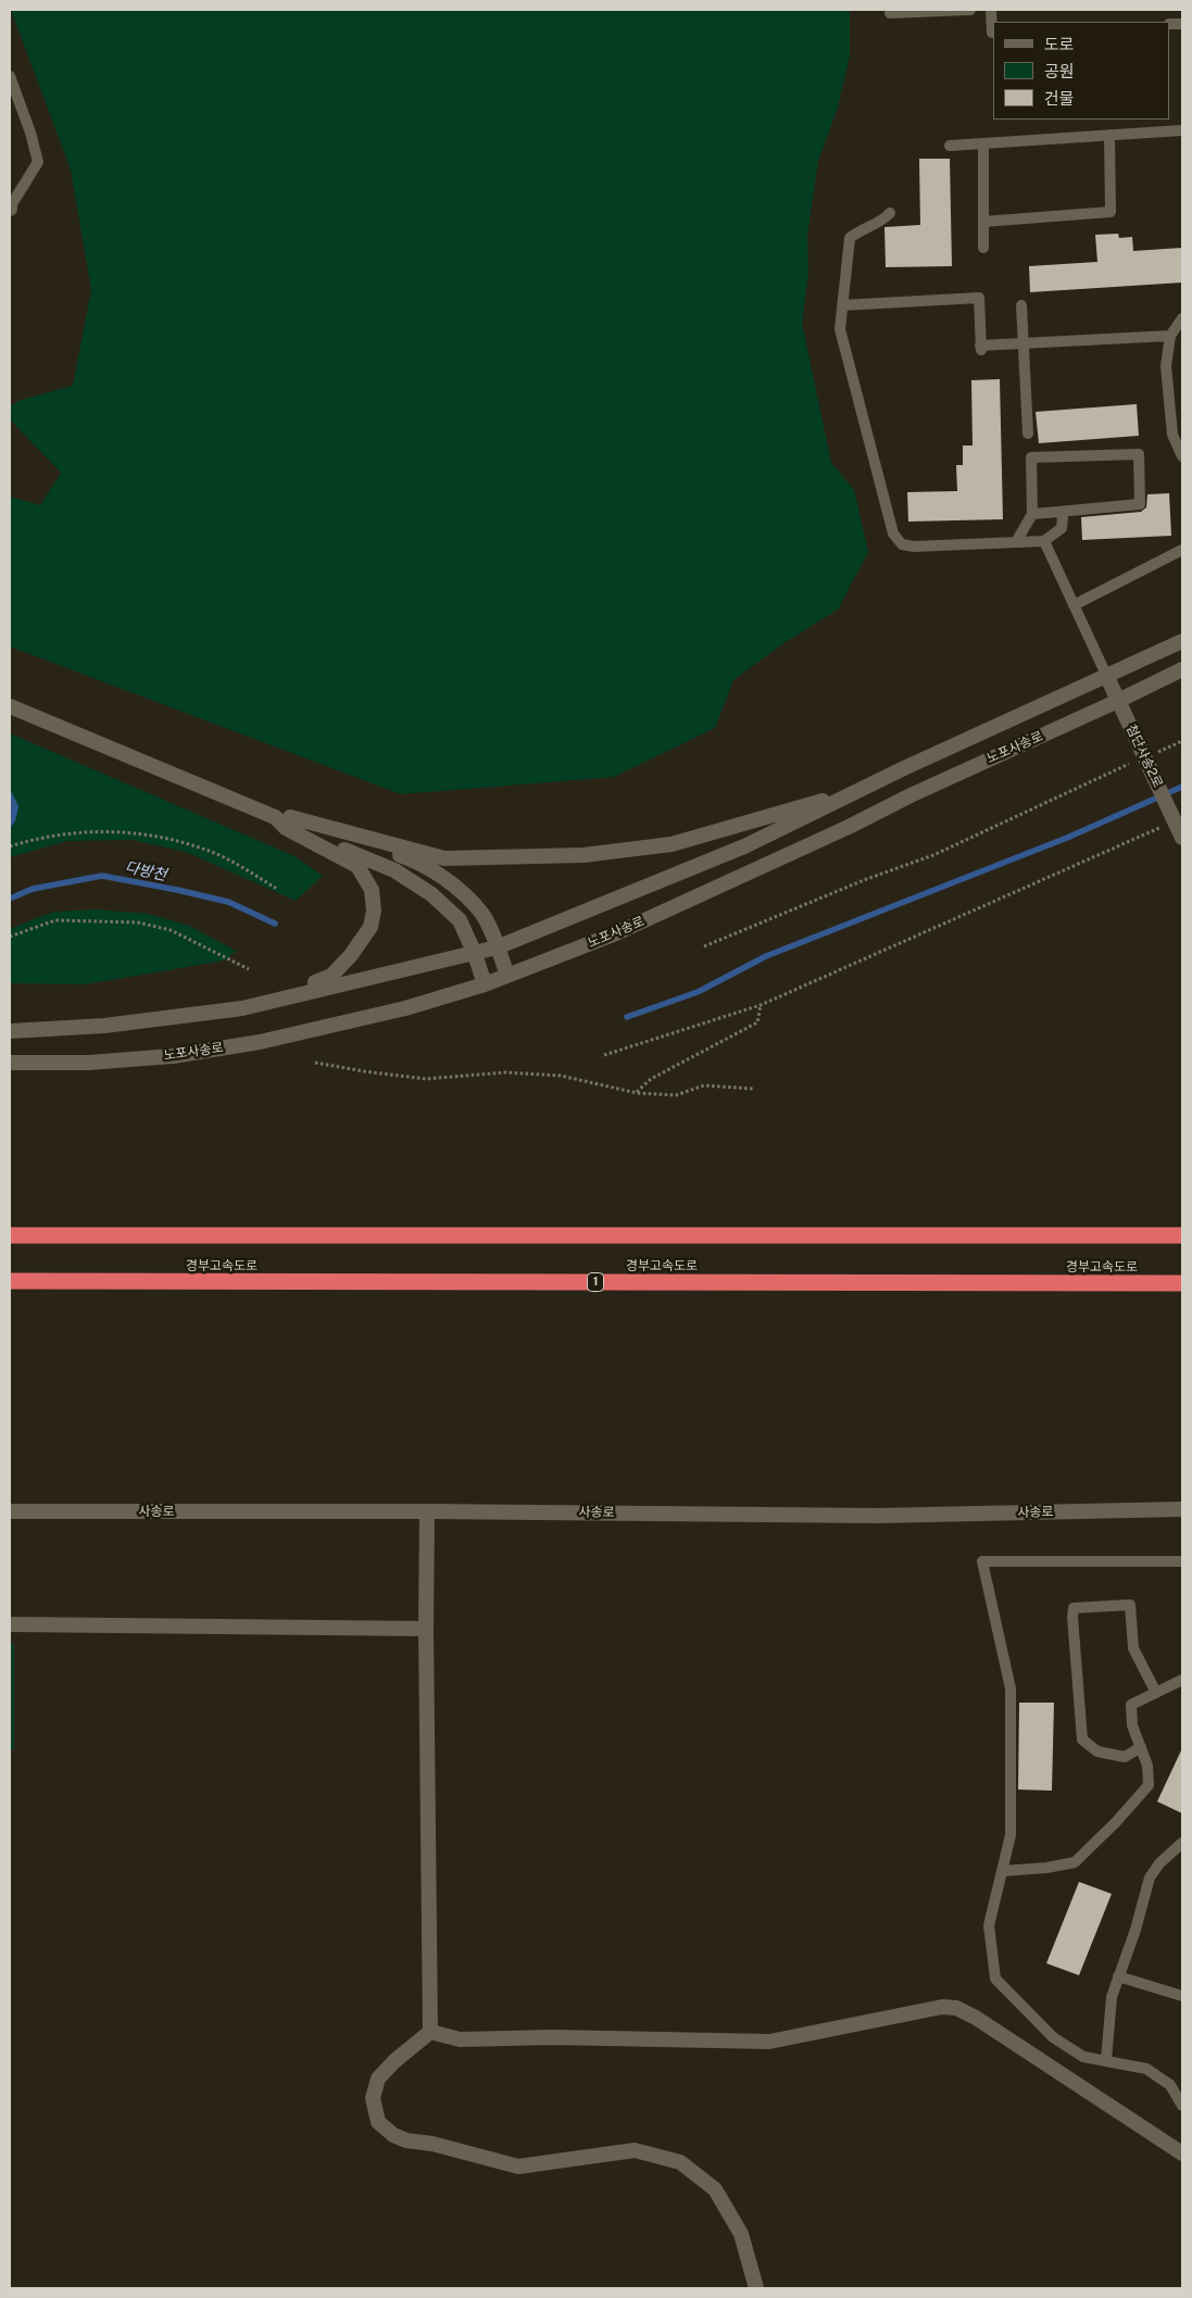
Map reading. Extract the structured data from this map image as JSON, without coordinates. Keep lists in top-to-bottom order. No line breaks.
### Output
{"streets":{"highway":["경부고속도로","1"],"main road":["노포사송로","첨단사송2로","사송로"]},"crossings":[["노포사송로","첨단사송2로"]],"water":["다방천"],"legend":["도로","공원","건물"]}
